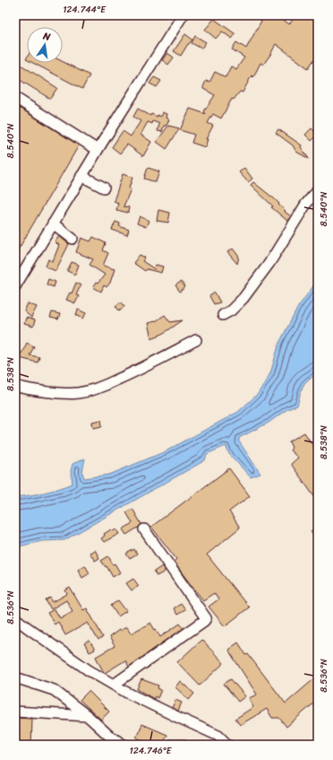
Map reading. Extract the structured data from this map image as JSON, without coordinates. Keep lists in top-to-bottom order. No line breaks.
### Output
{"north":"top","coordinates":["124.744°E","8.540°N","8.538°N","8.536°N","124.746°E"]}
